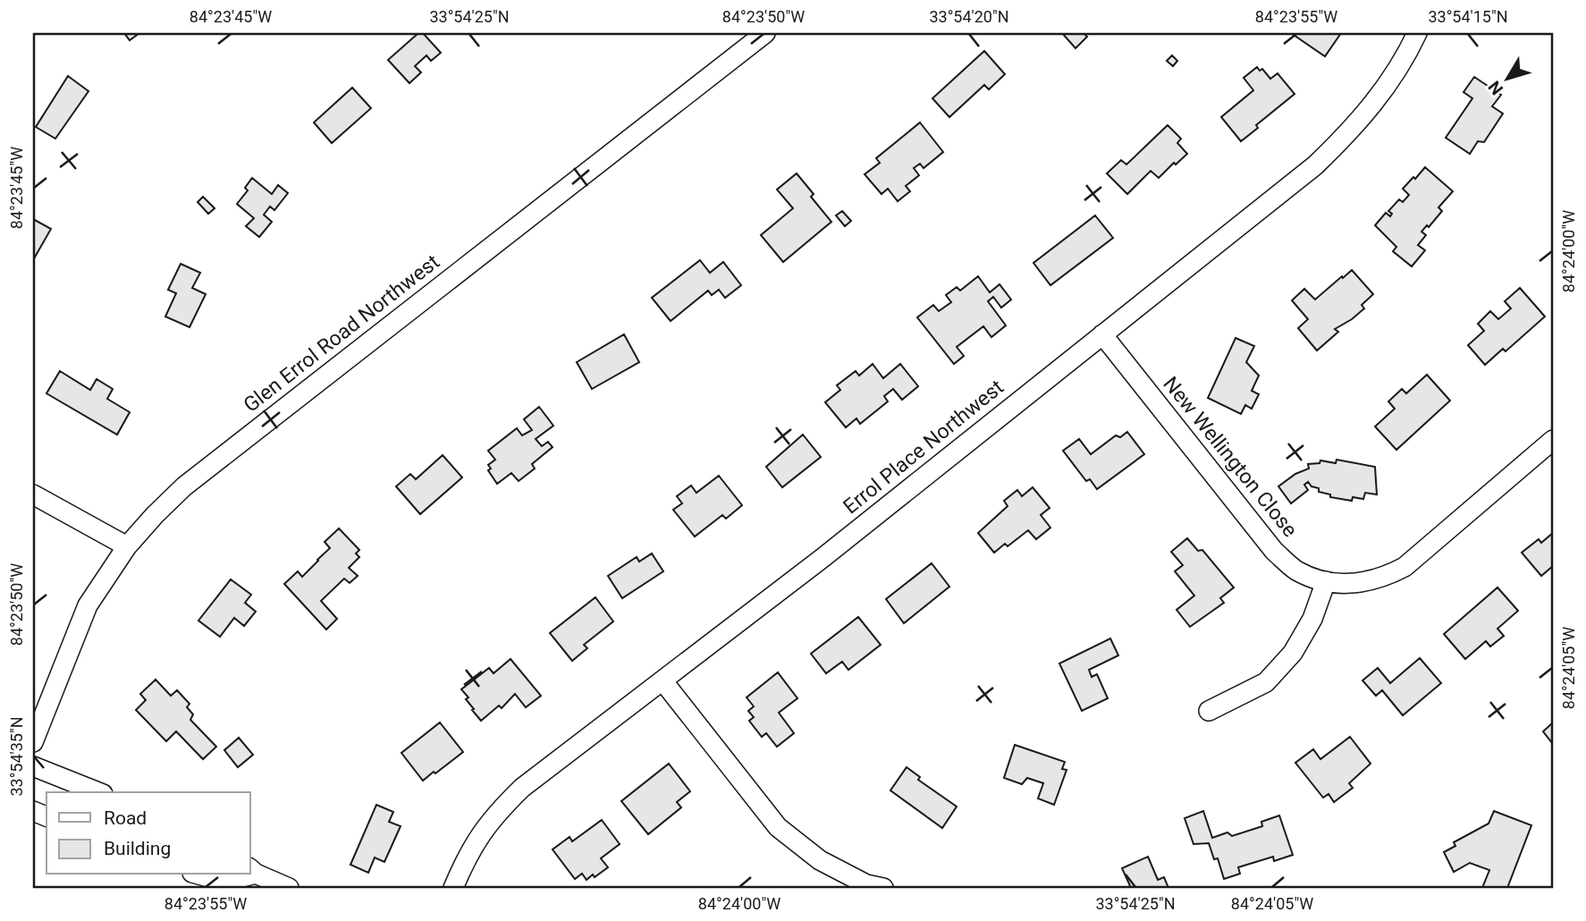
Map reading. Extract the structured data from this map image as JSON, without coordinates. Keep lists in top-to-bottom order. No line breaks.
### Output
{"streets":{"street":["Glen Errol Road Northwest","Errol Place Northwest","New Wellington Close"]},"crossings":[["Errol Place Northwest","New Wellington Close"]],"legend":["Road","Building"],"north":"bottom left","coordinates":["84°23'45\"W","33°54'25\"N","84°23'50\"W","33°54'20\"N","84°23'55\"W","33°54'15\"N","84°24'00\"W","84°24'05\"W","33°54'35\"N"]}
